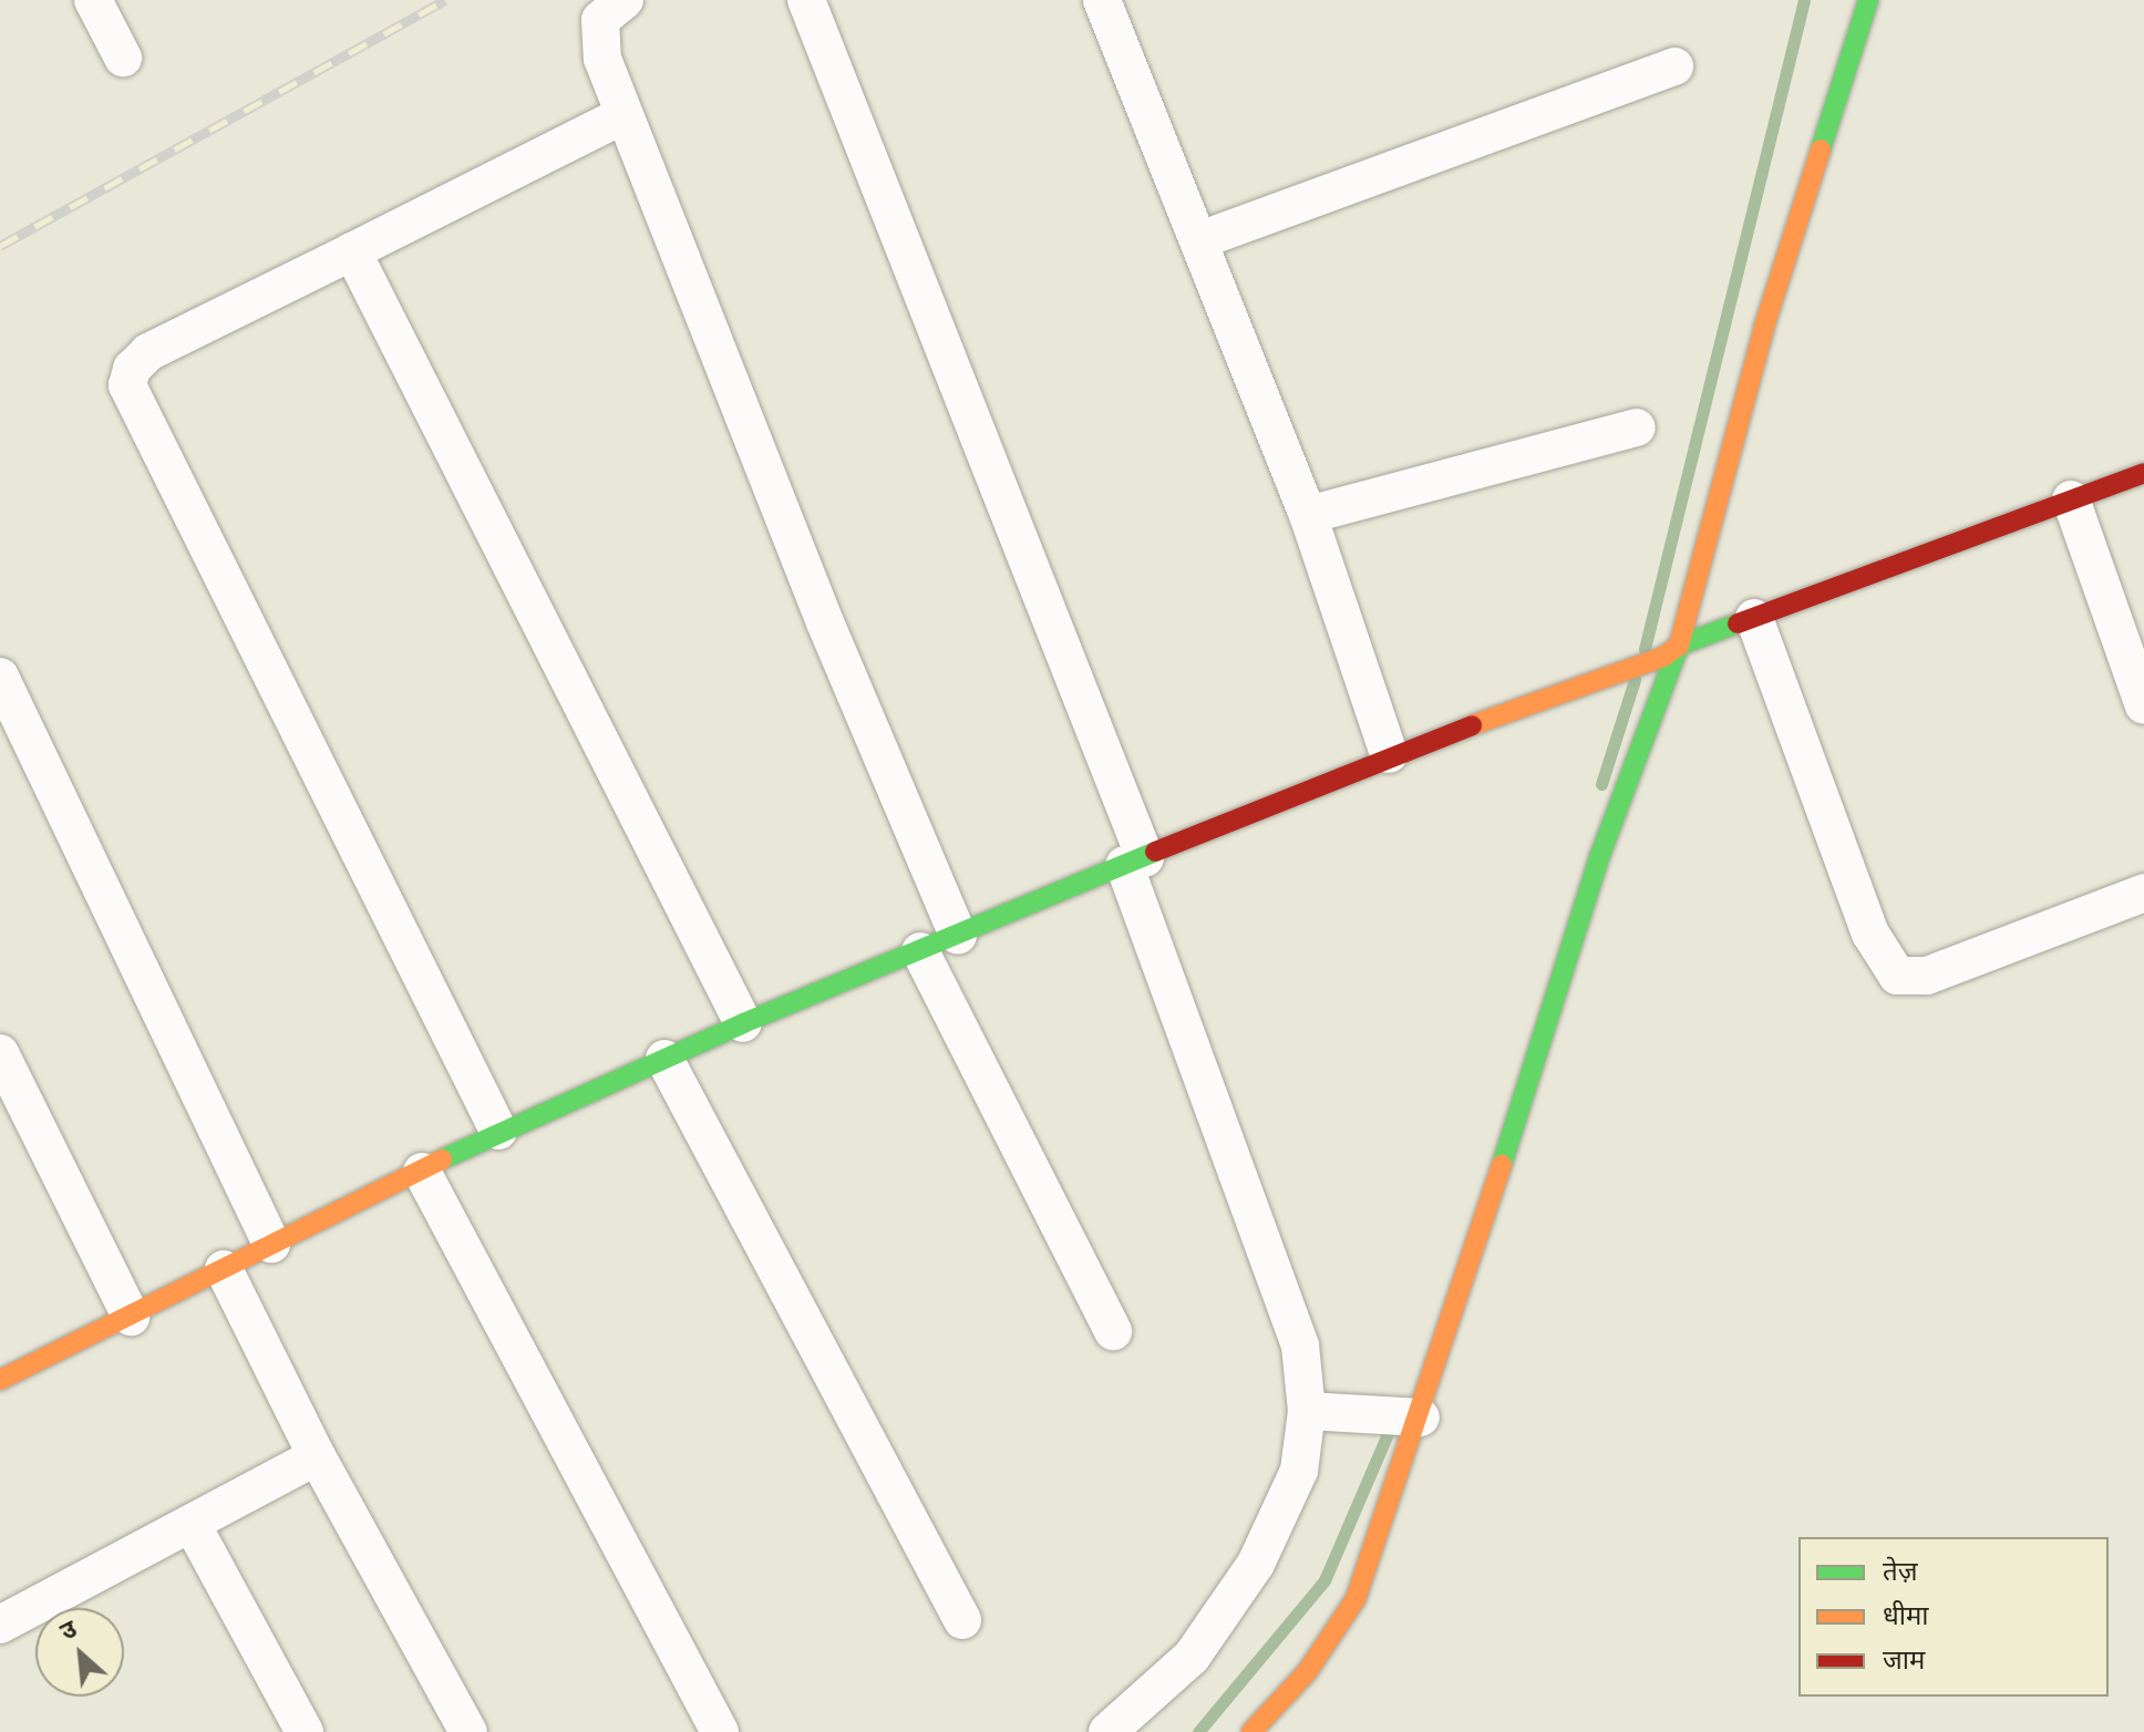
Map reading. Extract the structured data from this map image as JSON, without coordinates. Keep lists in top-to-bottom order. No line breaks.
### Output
{"legend":["तेज़","धीमा","जाम"],"north":"top left"}
